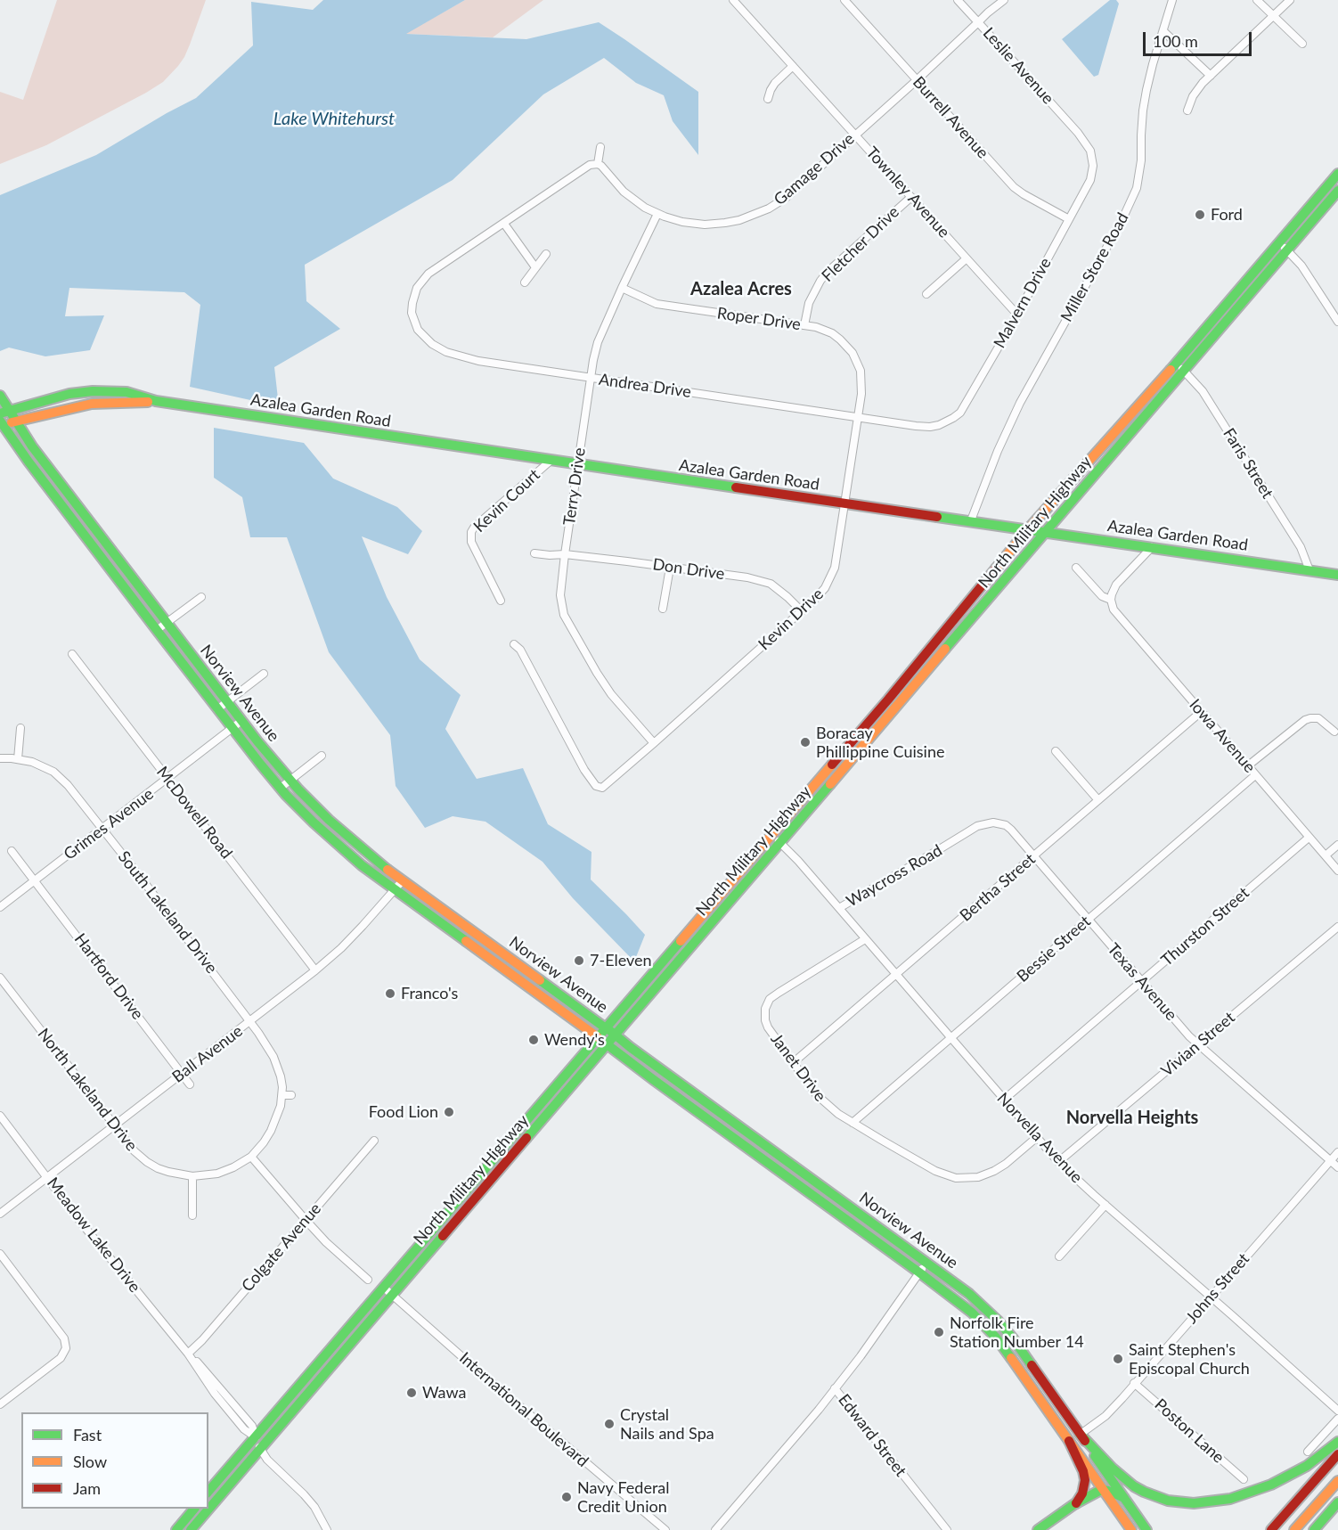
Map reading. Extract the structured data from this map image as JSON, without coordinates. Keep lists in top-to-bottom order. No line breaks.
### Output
{"streets":{"main road":["Azalea Garden Road","North Military Highway","Norview Avenue"],"street":["Leslie Avenue","Burrell Avenue","Gamage Drive","Townley Avenue","Fletcher Drive","Miller Store Road","Malvern Drive","Roper Drive","Andrea Drive","Faris Street","Terry Drive","Kevin Court","Don Drive","Kevin Drive","Iowa Avenue","McDowell Road","Grimes Avenue","Waycross Road","Bertha Street","South Lakeland Drive","Thurston Street","Bessie Street","Hartford Drive","Texas Avenue","Vivian Street","Ball Avenue","Janet Drive","North Lakeland Drive","Norvella Avenue","Meadow Lake Drive","Colgate Avenue","Johns Street","International Boulevard","Poston Lane","Edward Street"]},"crossings":[["Leslie Avenue","Gamage Drive"],["Leslie Avenue","Malvern Drive"],["Burrell Avenue","Gamage Drive"],["Burrell Avenue","Malvern Drive"],["Gamage Drive","Townley Avenue"],["Gamage Drive","Terry Drive"],["Townley Avenue","Fletcher Drive"],["Townley Avenue","Malvern Drive"],["Fletcher Drive","Roper Drive"],["Miller Store Road","Azalea Garden Road"],["Malvern Drive","Andrea Drive"],["Roper Drive","Terry Drive"],["Roper Drive","Kevin Drive"],["Andrea Drive","Terry Drive"],["Andrea Drive","Kevin Drive"],["Azalea Garden Road","Faris Street"],["Azalea Garden Road","Terry Drive"],["Azalea Garden Road","Kevin Court"],["Azalea Garden Road","North Military Highway"],["Azalea Garden Road","Kevin Drive"],["Azalea Garden Road","Norview Avenue"],["Faris Street","North Military Highway"],["Terry Drive","Don Drive"],["Terry Drive","Kevin Drive"],["North Military Highway","Norview Avenue"],["North Military Highway","Norvella Avenue"],["North Military Highway","Meadow Lake Drive"],["North Military Highway","International Boulevard"],["Don Drive","Kevin Drive"],["Norview Avenue","Grimes Avenue"],["Norview Avenue","Ball Avenue"],["Norview Avenue","Johns Street"],["Norview Avenue","Edward Street"],["Iowa Avenue","Bertha Street"],["Iowa Avenue","Thurston Street"],["Iowa Avenue","Bessie Street"],["McDowell Road","Grimes Avenue"],["McDowell Road","Ball Avenue"],["Grimes Avenue","South Lakeland Drive"],["Grimes Avenue","Hartford Drive"],["Waycross Road","Texas Avenue"],["Waycross Road","Norvella Avenue"],["Bertha Street","Texas Avenue"],["Bertha Street","Janet Drive"],["Bertha Street","Norvella Avenue"],["South Lakeland Drive","Ball Avenue"],["South Lakeland Drive","North Lakeland Drive"],["Thurston Street","Texas Avenue"],["Thurston Street","Norvella Avenue"],["Bessie Street","Texas Avenue"],["Bessie Street","Janet Drive"],["Bessie Street","Norvella Avenue"],["Hartford Drive","Ball Avenue"],["Texas Avenue","Vivian Street"],["Texas Avenue","Johns Street"],["Vivian Street","Norvella Avenue"],["Ball Avenue","North Lakeland Drive"],["Ball Avenue","Meadow Lake Drive"],["Janet Drive","Norvella Avenue"],["Norvella Avenue","Johns Street"],["Meadow Lake Drive","Colgate Avenue"],["Johns Street","Poston Lane"]],"districts":["Azalea Acres","Norvella Heights"],"water":["Lake Whitehurst"],"places":["Ford","Boracay Phillippine Cuisine","7-Eleven","Franco's","Wendy's","Food Lion","Norfolk Fire Station Number 14","Saint Stephen's Episcopal Church","Wawa","Crystal Nails and Spa","Navy Federal Credit Union"],"legend":["Fast","Slow","Jam"],"scale_bar":"100 m"}
